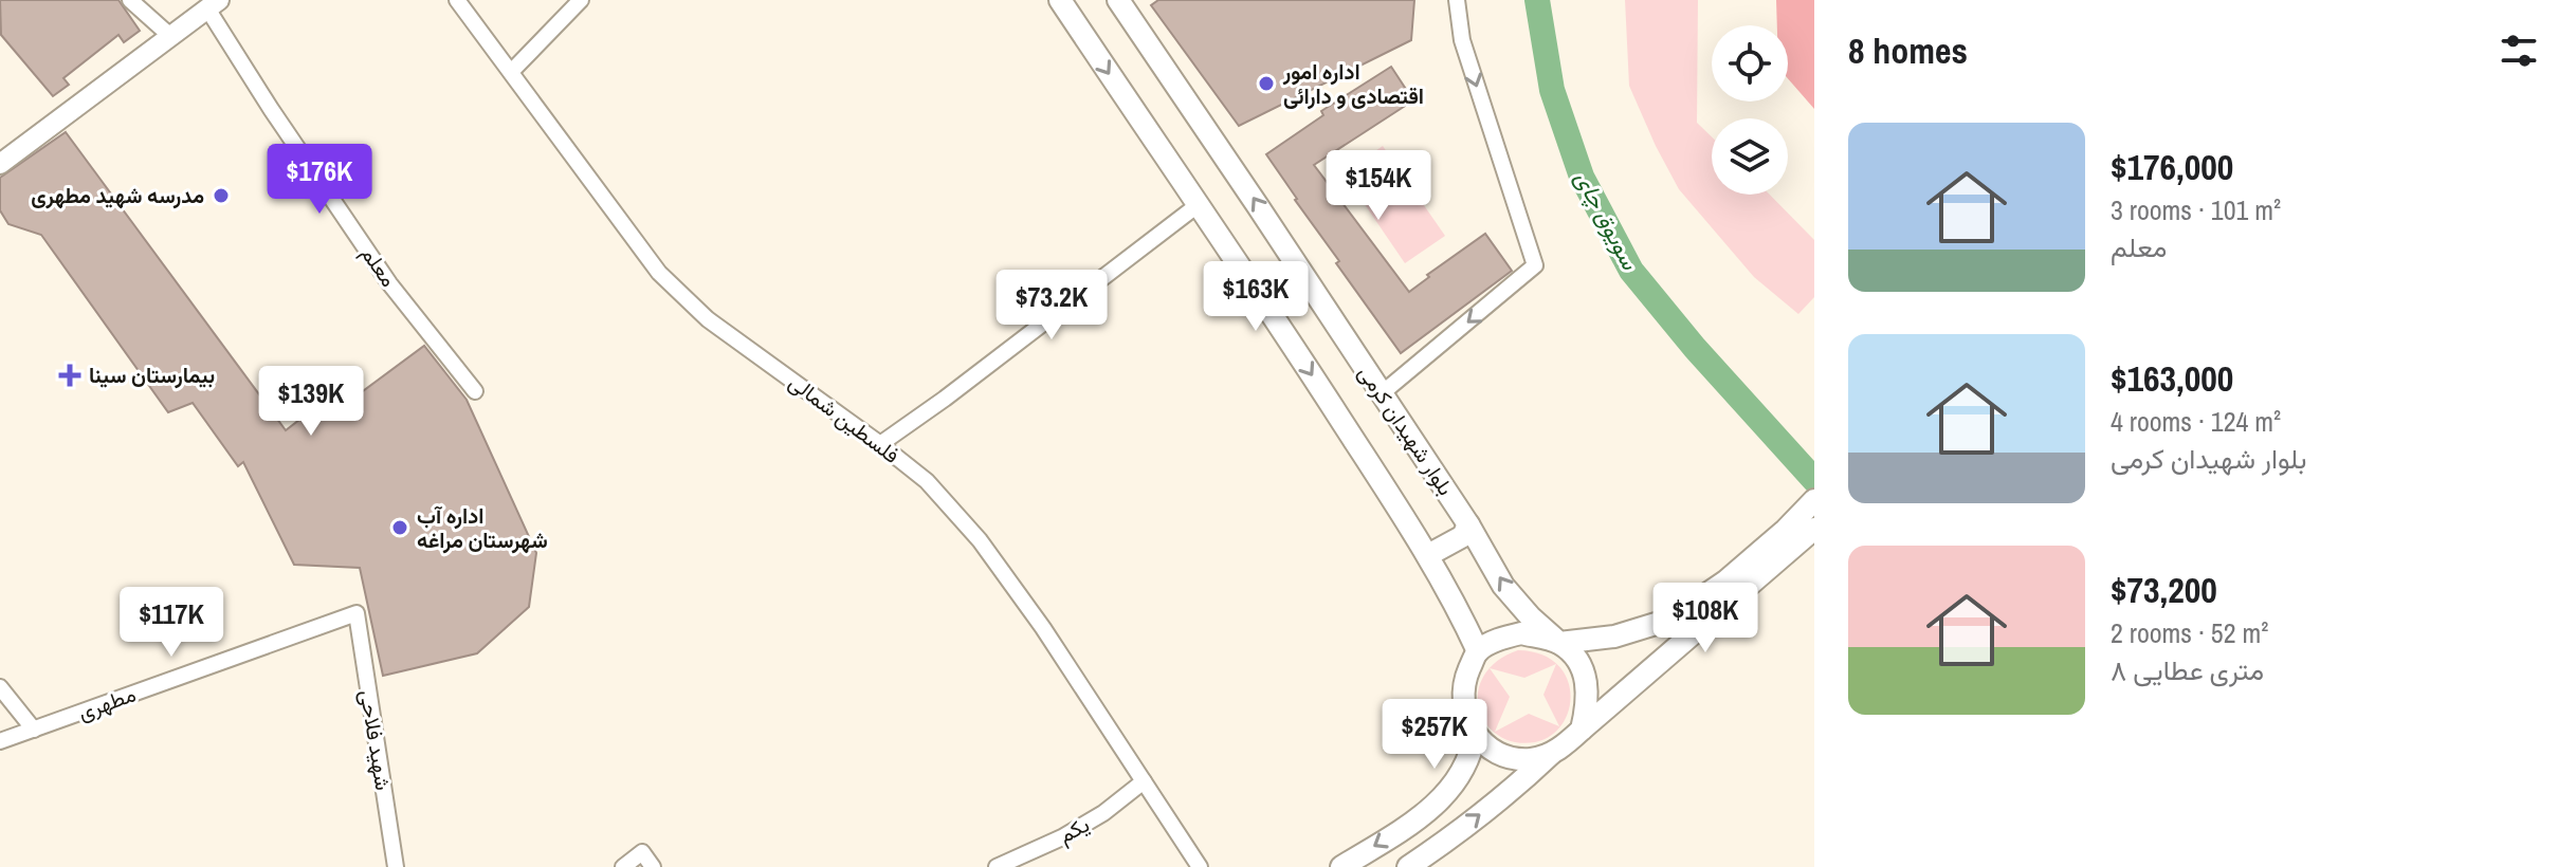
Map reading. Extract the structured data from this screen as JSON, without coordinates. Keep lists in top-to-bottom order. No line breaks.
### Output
{"streets":{"main road":["بلوار شهیدان کرمی"],"street":["معلم","فلسطین شمالی","مطهری","شهید فلاحی","یکم"]},"crossings":[["فلسطین شمالی","یکم"],["مطهری","شهید فلاحی"]],"water":["سویوق چای"],"places":{"other":["اداره امور اقتصادی و دارائی","مدرسه شهید مطهری","اداره آب شهرستان مراغه"],"health":["بیمارستان سینا"]},"page":{"heading":"8 homes","list":[{"name":"$176,000","note":"3 rooms · 101 m² · معلم"},{"name":"$163,000","note":"4 rooms · 124 m² · بلوار شهیدان کرمی"},{"name":"$73,200","note":"2 rooms · 52 m² · ۸ متری عطایی"}],"price":["$176K","$154K","$163K","$73.2K","$139K","$108K","$117K","$257K"]}}
